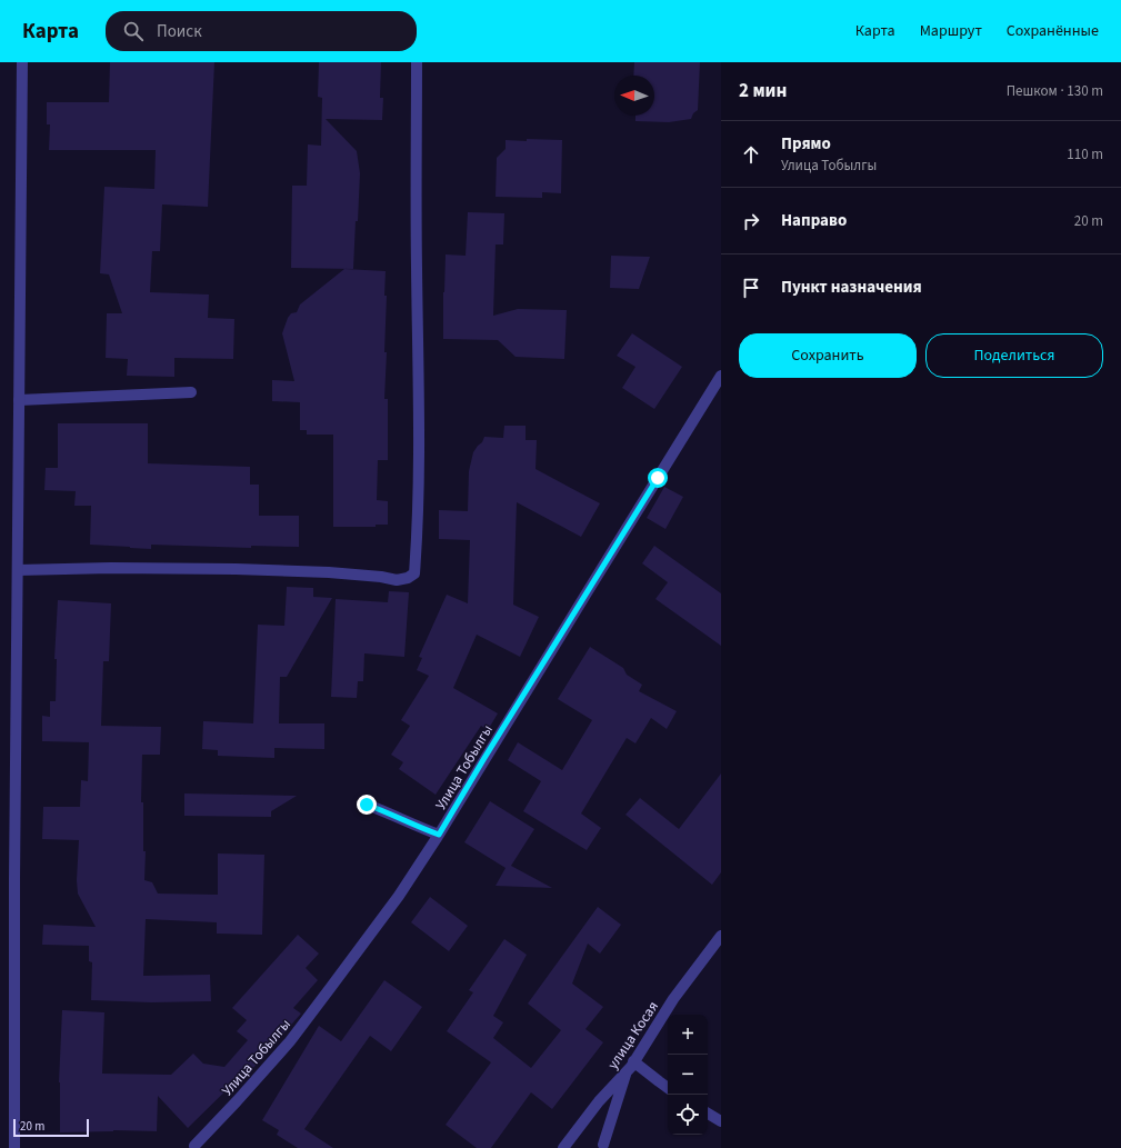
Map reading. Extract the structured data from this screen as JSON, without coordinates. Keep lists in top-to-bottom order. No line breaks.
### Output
{"streets":{"street":["Улица Тобылгы","улица Косая"]},"scale_bar":"20 m","north":"left","page":{"header":"Карта","search":"Поиск","nav":["Карта","Маршрут","Сохранённые"],"heading":["2 мин","Пешком · 130 m"],"list":[["Прямо","Улица Тобылгы","110 m"],["Направо","20 m"],"Пункт назначения"],"buttons":["Сохранить","Поделиться"],"map_buttons":["+","−"],"scale":"20 m"}}
